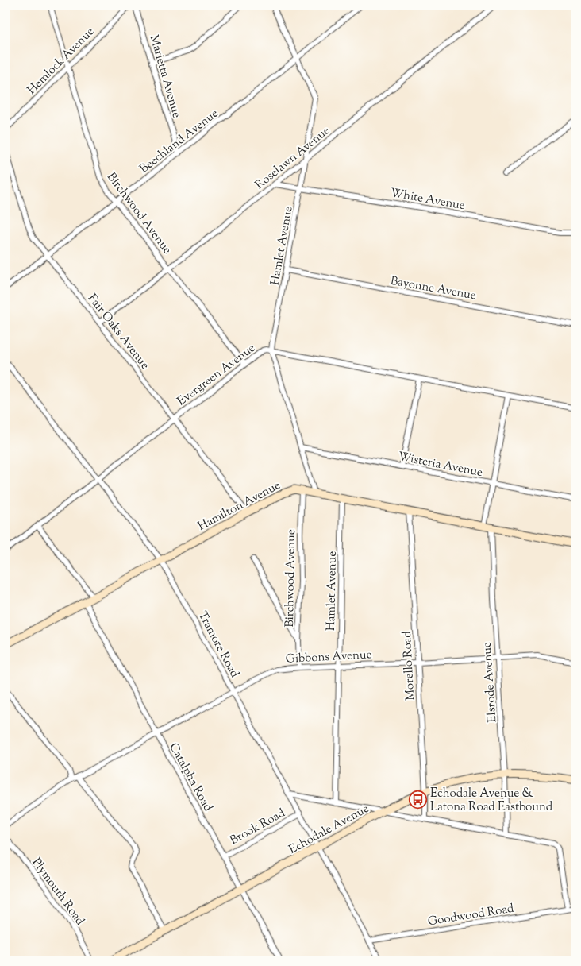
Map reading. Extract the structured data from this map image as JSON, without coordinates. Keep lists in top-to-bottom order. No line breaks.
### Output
{"streets":{"street":["Hemlock Avenue","Marietta Avenue","Beechland Avenue","Roselawn Avenue","White Avenue","Birchwood Avenue","Hamlet Avenue","Bayonne Avenue","Fair Oaks Avenue","Evergreen Avenue","Wisteria Avenue","Hamilton Avenue","Tramore Road","Gibbons Avenue","Morello Road","Elsrode Avenue","Catalpha Road","Brook Road","Echodale Avenue","Plymouth Road","Goodwood Road"]},"crossings":[["Hemlock Avenue","Birchwood Avenue"],["Marietta Avenue","Beechland Avenue"],["Beechland Avenue","Birchwood Avenue"],["Beechland Avenue","Hamlet Avenue"],["Beechland Avenue","Fair Oaks Avenue"],["Roselawn Avenue","White Avenue"],["Roselawn Avenue","Birchwood Avenue"],["Roselawn Avenue","Hamlet Avenue"],["Roselawn Avenue","Fair Oaks Avenue"],["White Avenue","Hamlet Avenue"],["Birchwood Avenue","Evergreen Avenue"],["Birchwood Avenue","Hamilton Avenue"],["Birchwood Avenue","Gibbons Avenue"],["Hamlet Avenue","Bayonne Avenue"],["Hamlet Avenue","Evergreen Avenue"],["Hamlet Avenue","Wisteria Avenue"],["Hamlet Avenue","Hamilton Avenue"],["Hamlet Avenue","Gibbons Avenue"],["Fair Oaks Avenue","Evergreen Avenue"],["Fair Oaks Avenue","Hamilton Avenue"],["Evergreen Avenue","Tramore Road"],["Evergreen Avenue","Elsrode Avenue"],["Wisteria Avenue","Elsrode Avenue"],["Hamilton Avenue","Tramore Road"],["Hamilton Avenue","Morello Road"],["Hamilton Avenue","Elsrode Avenue"],["Hamilton Avenue","Catalpha Road"],["Tramore Road","Gibbons Avenue"],["Tramore Road","Brook Road"],["Tramore Road","Echodale Avenue"],["Tramore Road","Goodwood Road"],["Gibbons Avenue","Morello Road"],["Gibbons Avenue","Elsrode Avenue"],["Gibbons Avenue","Catalpha Road"],["Morello Road","Echodale Avenue"],["Elsrode Avenue","Echodale Avenue"],["Catalpha Road","Brook Road"],["Catalpha Road","Echodale Avenue"]],"places":{"bus stop":["Echodale Avenue & Latona Road Eastbound"]}}
